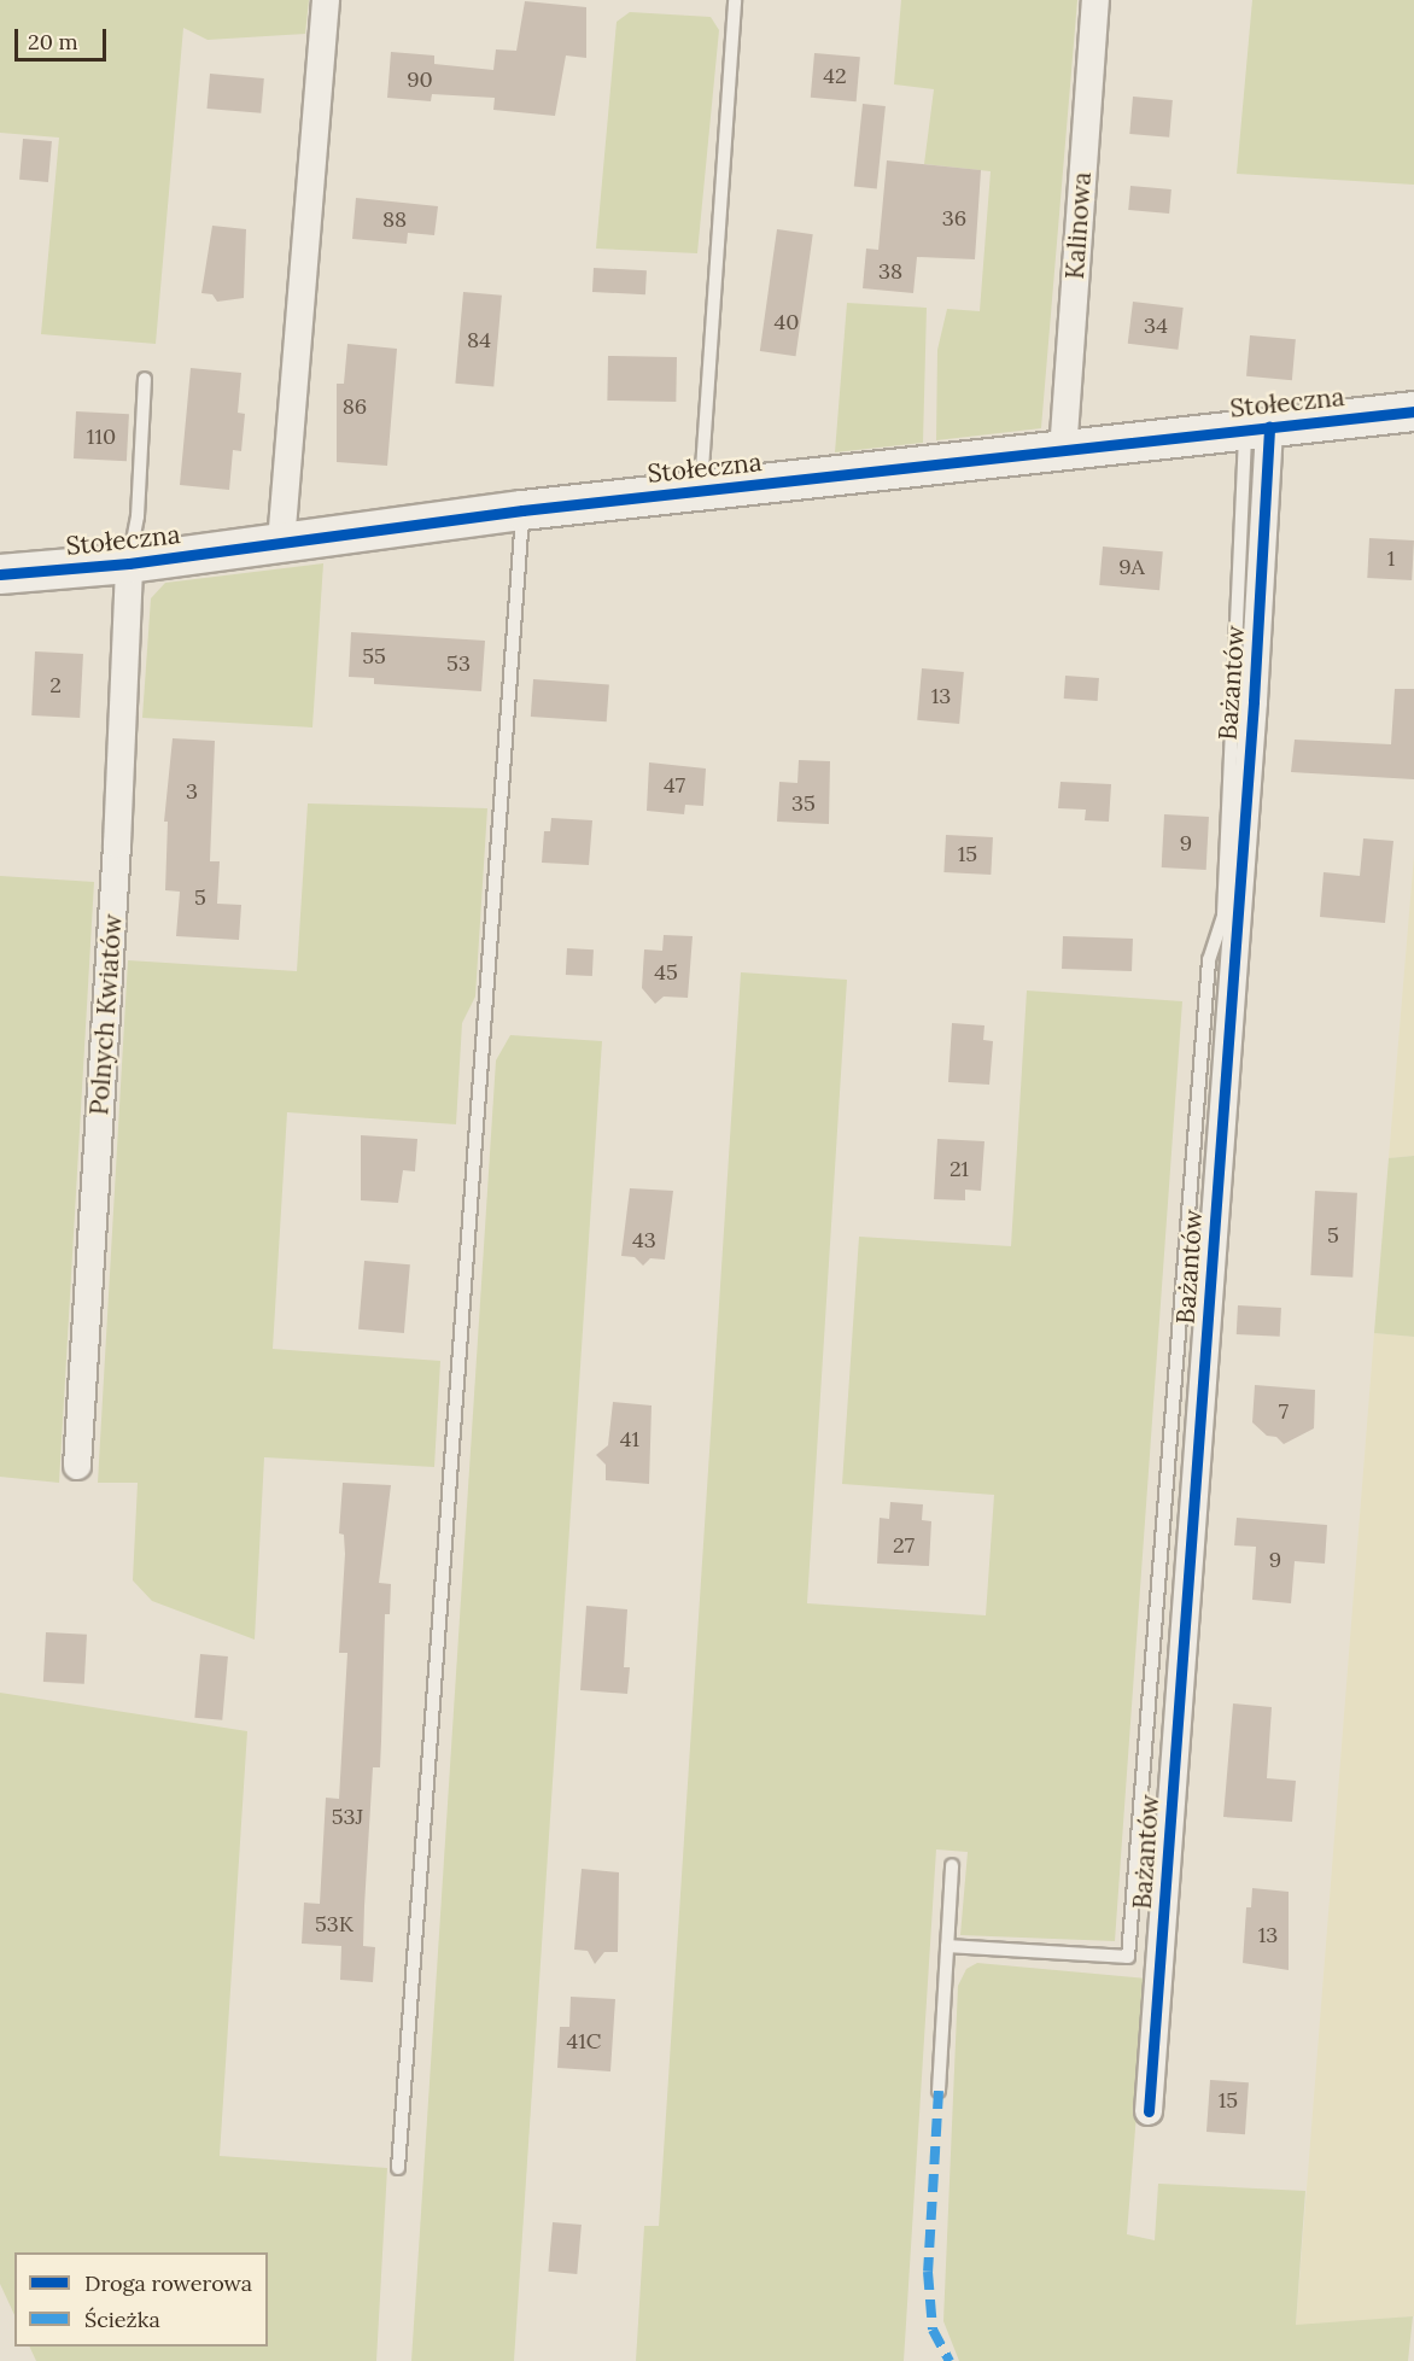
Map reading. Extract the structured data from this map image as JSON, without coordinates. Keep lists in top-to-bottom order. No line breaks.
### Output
{"streets":{"street":["Kalinowa","Stołeczna","Bażantów","Polnych Kwiatów"]},"crossings":[["Kalinowa","Stołeczna"],["Stołeczna","Bażantów"],["Stołeczna","Polnych Kwiatów"]],"house_numbers":["42","90","36","88","38","40","34","84","86","110","1","9A","55","53","2","13","47","3","35","9","15","5","45","21","5","43","7","41","27","9","53J","53K","13","41C","15"],"legend":["Droga rowerowa","Ścieżka"],"scale_bar":"20 m"}
